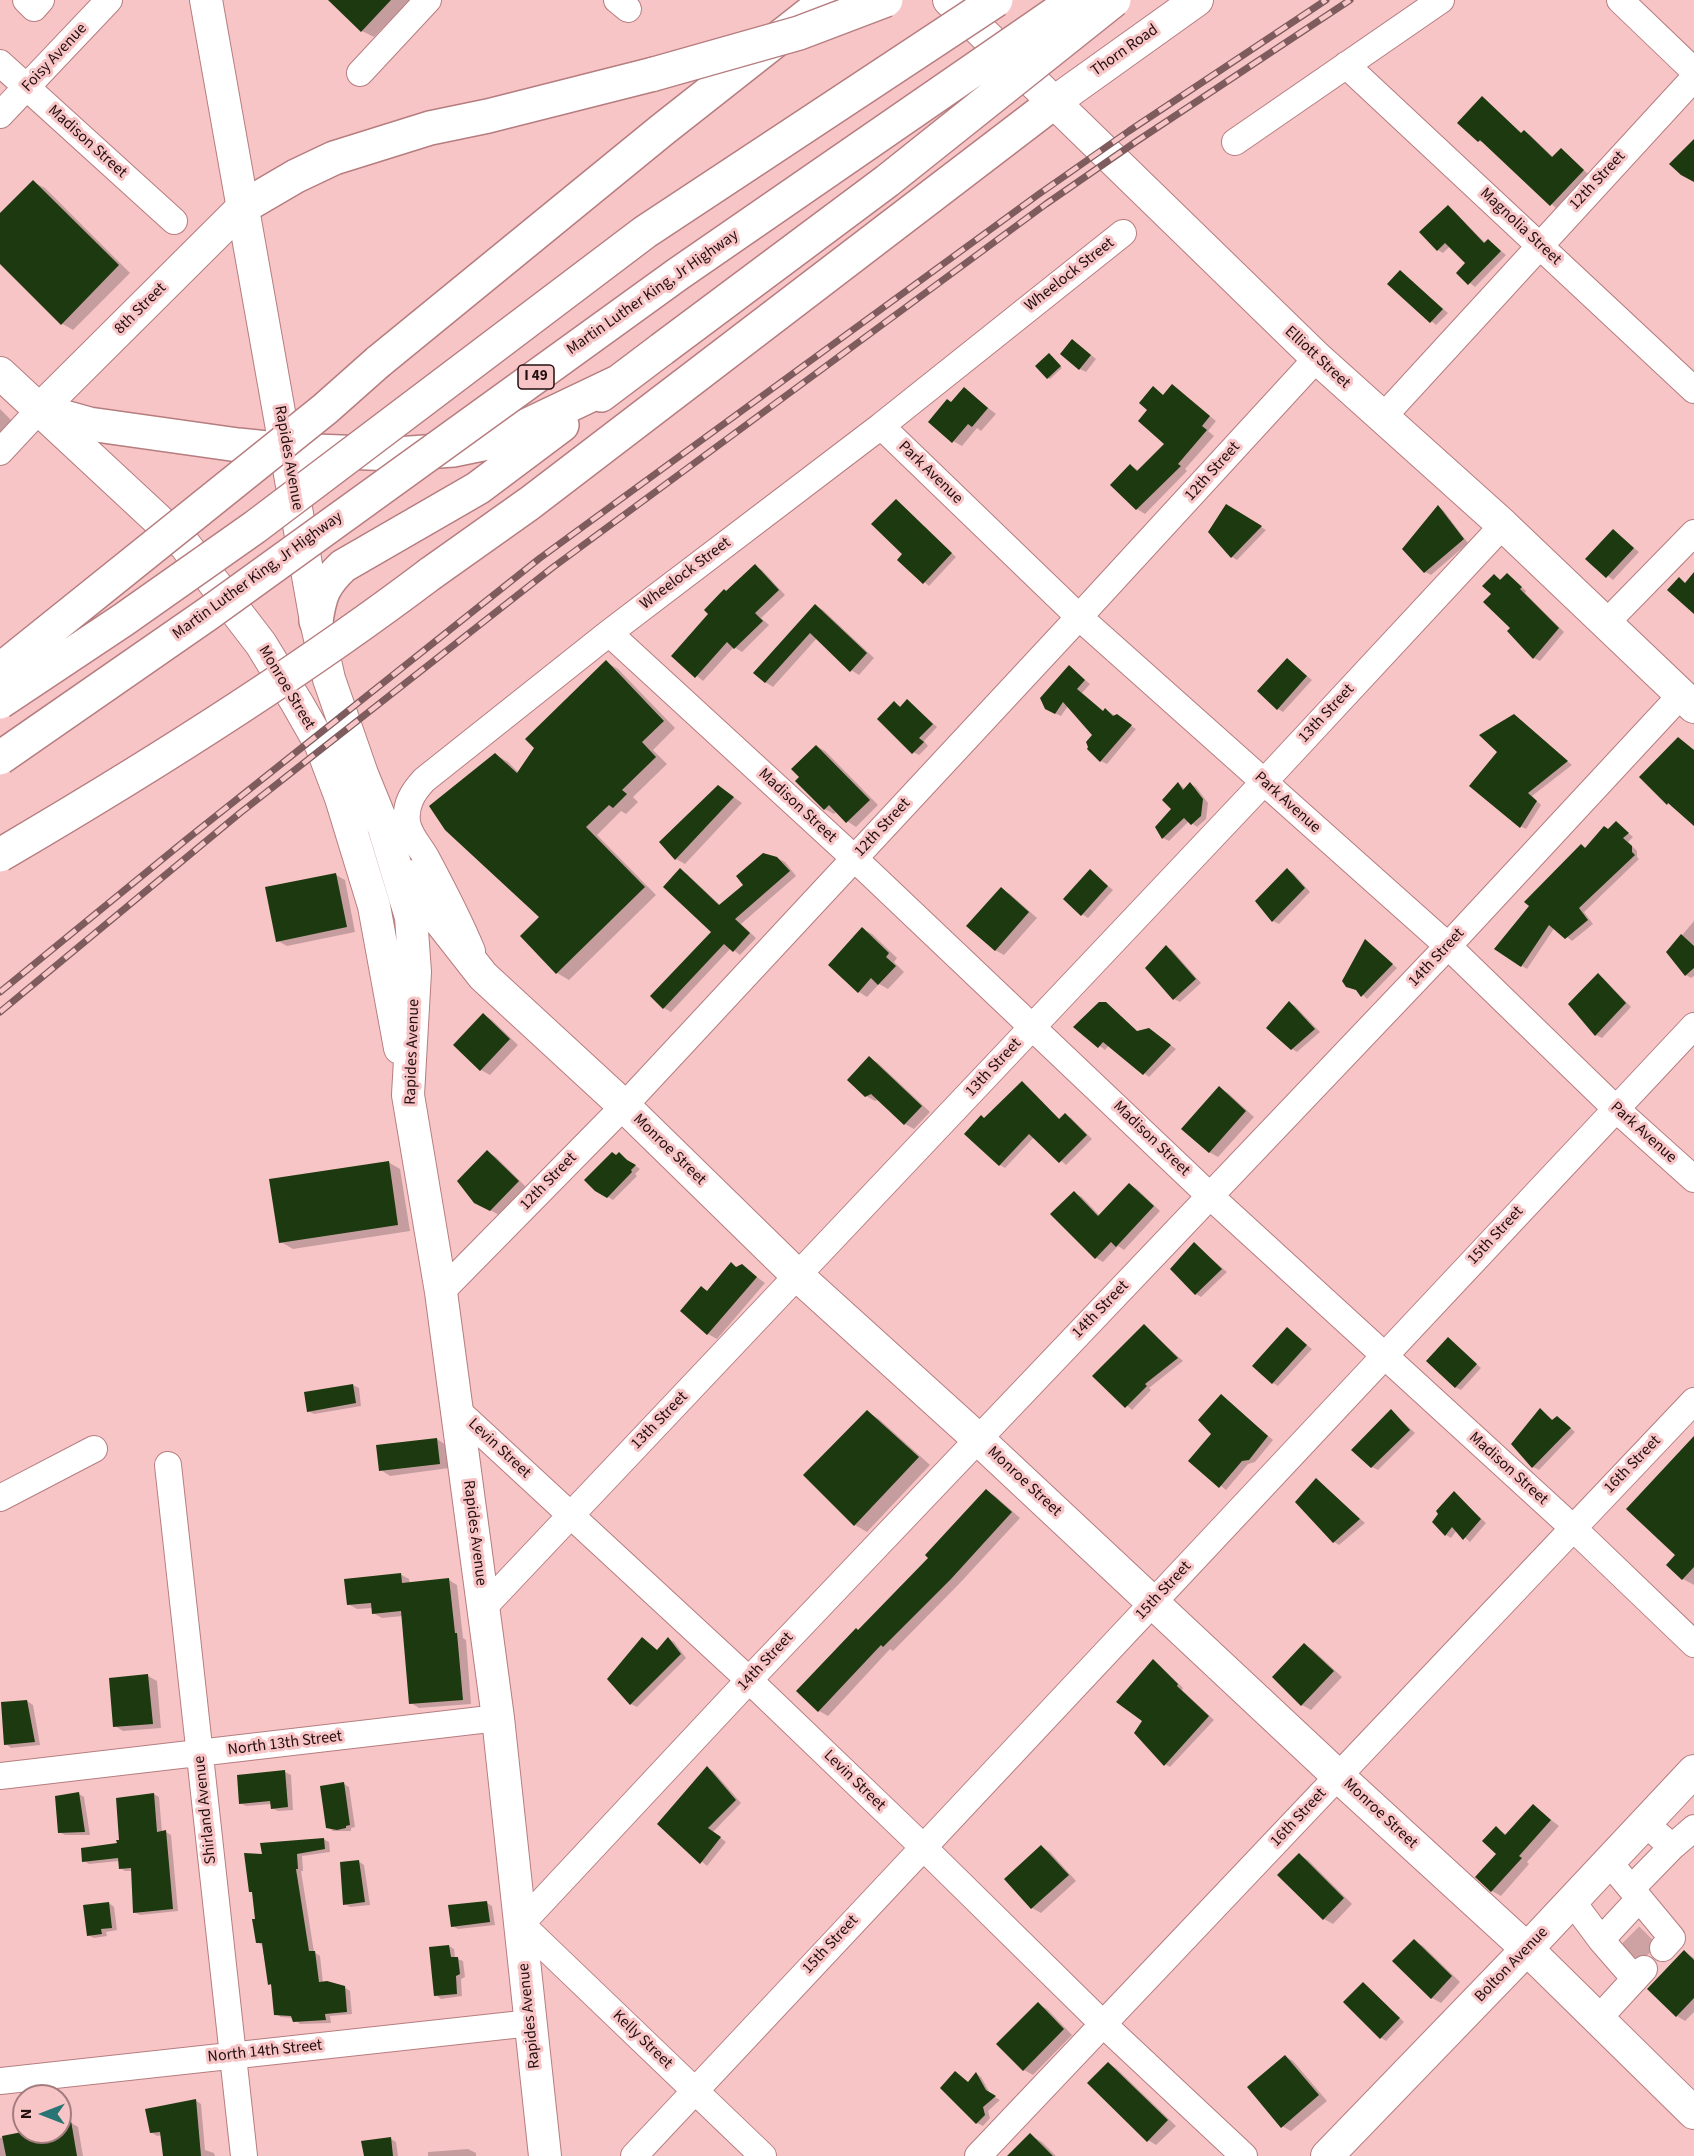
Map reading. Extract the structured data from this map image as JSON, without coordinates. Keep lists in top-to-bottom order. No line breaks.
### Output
{"streets":{"highway":["Martin Luther King, Jr Highway","I 49"],"main road":["Thorn Road","8th Street","Elliott Street","Rapides Avenue","Monroe Street","Bolton Avenue"],"street":["Foisy Avenue","Madison Street","12th Street","Magnolia Street","Wheelock Street","Park Avenue","13th Street","14th Street","15th Street","Levin Street","16th Street","North 13th Street","Shirland Avenue","Kelly Street","North 14th Street"]},"crossings":[["Thorn Road","Elliott Street"],["Foisy Avenue","Madison Street"],["Madison Street","12th Street"],["Madison Street","Wheelock Street"],["Madison Street","13th Street"],["Madison Street","14th Street"],["Madison Street","15th Street"],["Madison Street","16th Street"],["12th Street","Magnolia Street"],["12th Street","Elliott Street"],["12th Street","Rapides Avenue"],["12th Street","Park Avenue"],["12th Street","Monroe Street"],["Wheelock Street","Park Avenue"],["Wheelock Street","Monroe Street"],["8th Street","Rapides Avenue"],["8th Street","Monroe Street"],["Elliott Street","13th Street"],["Elliott Street","14th Street"],["Rapides Avenue","Monroe Street"],["Rapides Avenue","13th Street"],["Rapides Avenue","14th Street"],["Rapides Avenue","Levin Street"],["Rapides Avenue","North 13th Street"],["Rapides Avenue","Kelly Street"],["Rapides Avenue","North 14th Street"],["Park Avenue","13th Street"],["Park Avenue","14th Street"],["Park Avenue","15th Street"],["Monroe Street","13th Street"],["Monroe Street","14th Street"],["Monroe Street","15th Street"],["Monroe Street","16th Street"],["Monroe Street","Bolton Avenue"],["13th Street","Levin Street"],["14th Street","Levin Street"],["14th Street","Kelly Street"],["15th Street","Levin Street"],["15th Street","Kelly Street"],["Levin Street","16th Street"],["North 13th Street","Shirland Avenue"],["Shirland Avenue","North 14th Street"]],"north":"left"}
